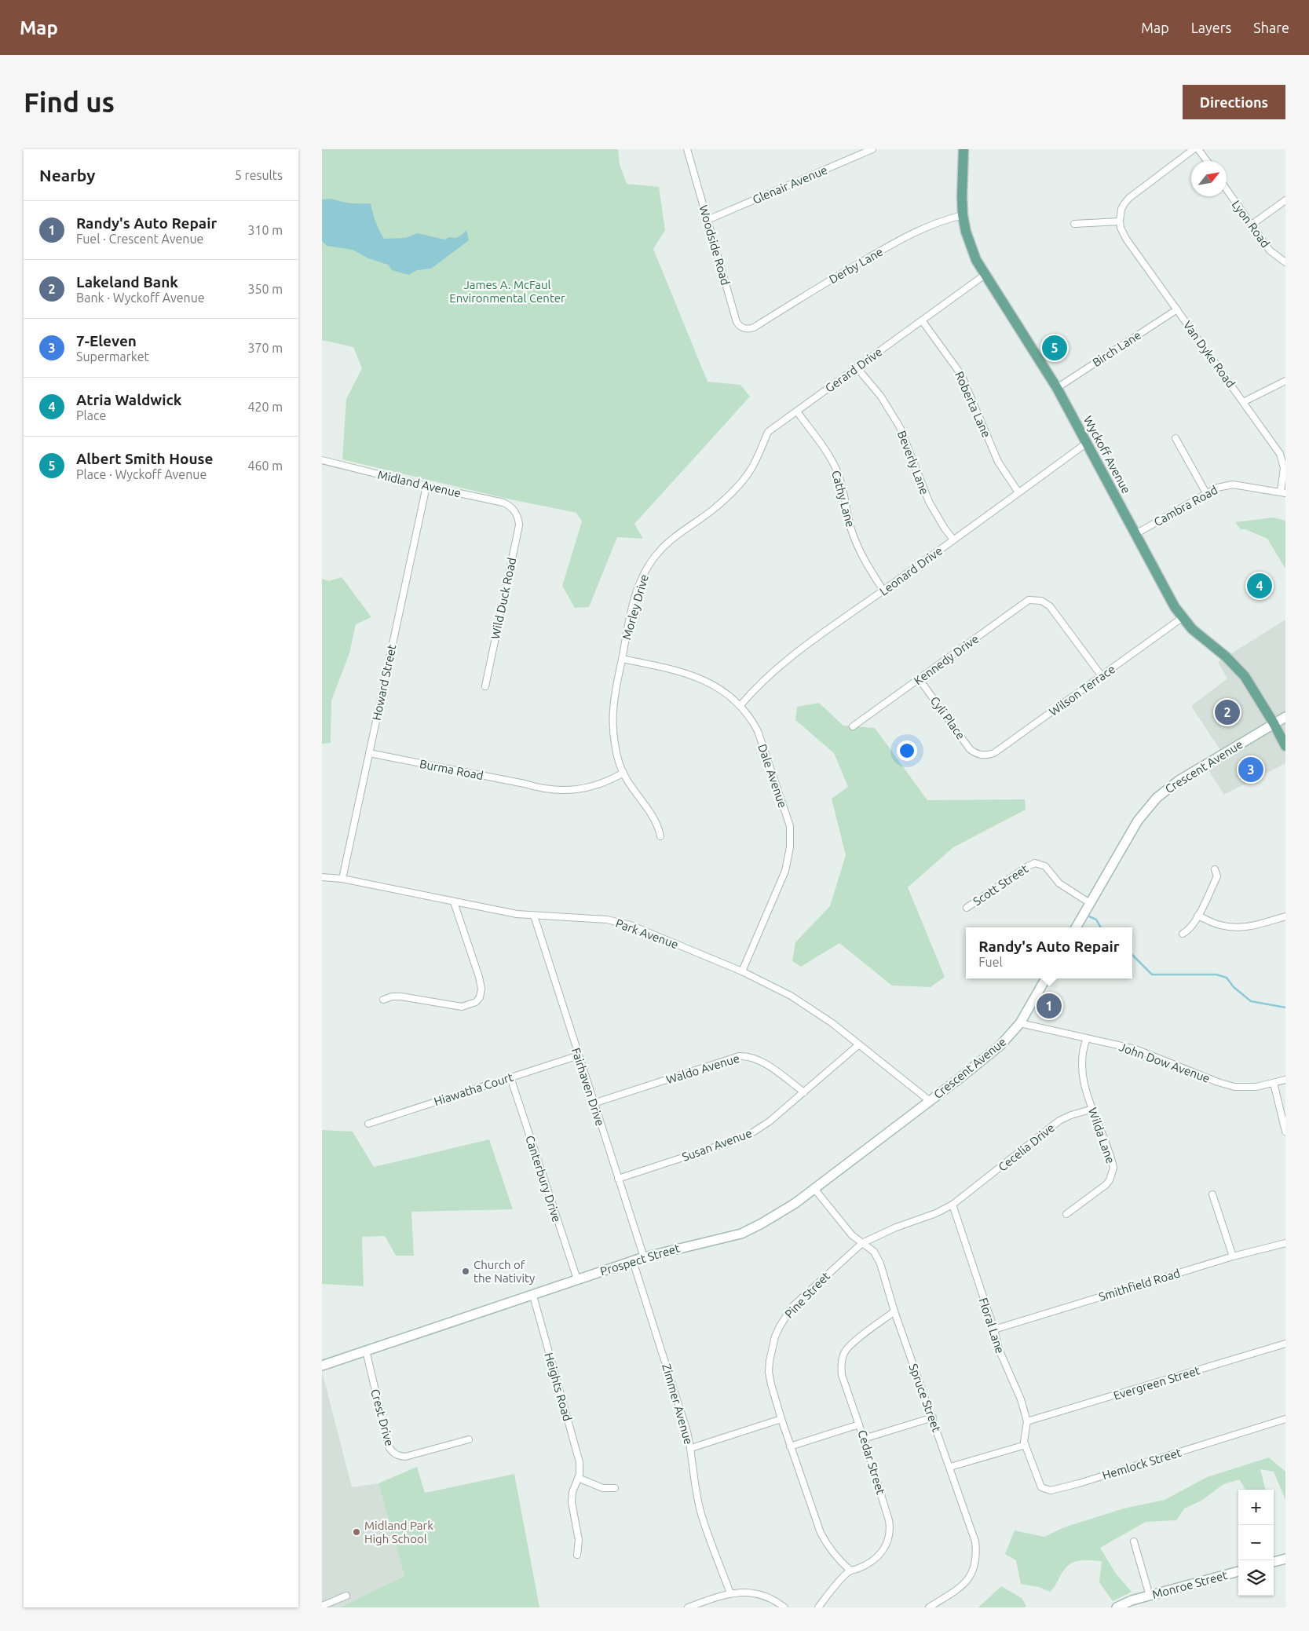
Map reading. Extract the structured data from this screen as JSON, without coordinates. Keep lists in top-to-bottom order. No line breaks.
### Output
{"streets":{"main road":["Wyckoff Avenue","Crescent Avenue","Prospect Street","Monroe Street"],"street":["Glenair Avenue","Lyon Road","Woodside Road","Derby Lane","Birch Lane","Van Dyke Road","Gerard Drive","Roberta Lane","Beverly Lane","Midland Avenue","Cathy Lane","Cambra Road","Leonard Drive","Wild Duck Road","Morley Drive","Kennedy Drive","Howard Street","Wilson Terrace","Cyli Place","Burma Road","Dale Avenue","Scott Street","Park Avenue","John Dow Avenue","Waldo Avenue","Fairhaven Drive","Hiawatha Court","Wilda Lane","Susan Avenue","Cecelia Drive","Canterbury Drive","Smithfield Road","Pine Street","Floral Lane","Evergreen Street","Heights Road","Spruce Street","Zimmer Avenue","Crest Drive","Cedar Street","Hemlock Street"]},"crossings":[["Glenair Avenue","Woodside Road"],["Woodside Road","Derby Lane"],["Derby Lane","Wyckoff Avenue"],["Birch Lane","Van Dyke Road"],["Birch Lane","Wyckoff Avenue"],["Van Dyke Road","Cambra Road"],["Gerard Drive","Roberta Lane"],["Gerard Drive","Wyckoff Avenue"],["Gerard Drive","Beverly Lane"],["Gerard Drive","Cathy Lane"],["Gerard Drive","Morley Drive"],["Roberta Lane","Leonard Drive"],["Wyckoff Avenue","Cambra Road"],["Wyckoff Avenue","Leonard Drive"],["Wyckoff Avenue","Wilson Terrace"],["Wyckoff Avenue","Crescent Avenue"],["Beverly Lane","Leonard Drive"],["Midland Avenue","Wild Duck Road"],["Midland Avenue","Howard Street"],["Cathy Lane","Leonard Drive"],["Leonard Drive","Dale Avenue"],["Morley Drive","Burma Road"],["Morley Drive","Dale Avenue"],["Kennedy Drive","Wilson Terrace"],["Kennedy Drive","Cyli Place"],["Howard Street","Burma Road"],["Howard Street","Park Avenue"],["Wilson Terrace","Cyli Place"],["Crescent Avenue","Scott Street"],["Crescent Avenue","Park Avenue"],["Crescent Avenue","John Dow Avenue"],["Crescent Avenue","Prospect Street"],["Dale Avenue","Park Avenue"],["Park Avenue","Fairhaven Drive"],["Park Avenue","Susan Avenue"],["Park Avenue","Prospect Street"],["John Dow Avenue","Wilda Lane"],["Waldo Avenue","Fairhaven Drive"],["Waldo Avenue","Susan Avenue"],["Fairhaven Drive","Hiawatha Court"],["Fairhaven Drive","Susan Avenue"],["Fairhaven Drive","Prospect Street"],["Hiawatha Court","Canterbury Drive"],["Wilda Lane","Cecelia Drive"],["Cecelia Drive","Pine Street"],["Canterbury Drive","Prospect Street"],["Prospect Street","Heights Road"],["Prospect Street","Spruce Street"],["Prospect Street","Zimmer Avenue"],["Prospect Street","Crest Drive"],["Smithfield Road","Floral Lane"],["Pine Street","Floral Lane"],["Pine Street","Spruce Street"],["Pine Street","Cedar Street"],["Floral Lane","Evergreen Street"],["Floral Lane","Hemlock Street"],["Spruce Street","Cedar Street"]],"parks":["James A. McFaul Environmental Center"],"places":["Church of the Nativity","Midland Park High School"],"north":"top right","page":{"header":"Map","nav":["Map","Layers","Share"],"buttons":"Directions","title":"Find us","heading":["Nearby","5 results"],"list":[{"mark":"1","name":"Randy's Auto Repair","note":"Fuel · Crescent Avenue","value":"310 m"},{"mark":"2","name":"Lakeland Bank","note":"Bank · Wyckoff Avenue","value":"350 m"},{"mark":"3","name":"7-Eleven","note":"Supermarket","value":"370 m"},{"mark":"4","name":"Atria Waldwick","note":"Place","value":"420 m"},{"mark":"5","name":"Albert Smith House","note":"Place · Wyckoff Avenue","value":"460 m"}],"pins":["5","4","2","3","1"],"popup":["Randy's Auto Repair","Fuel"],"map_buttons":["+","−"]}}
